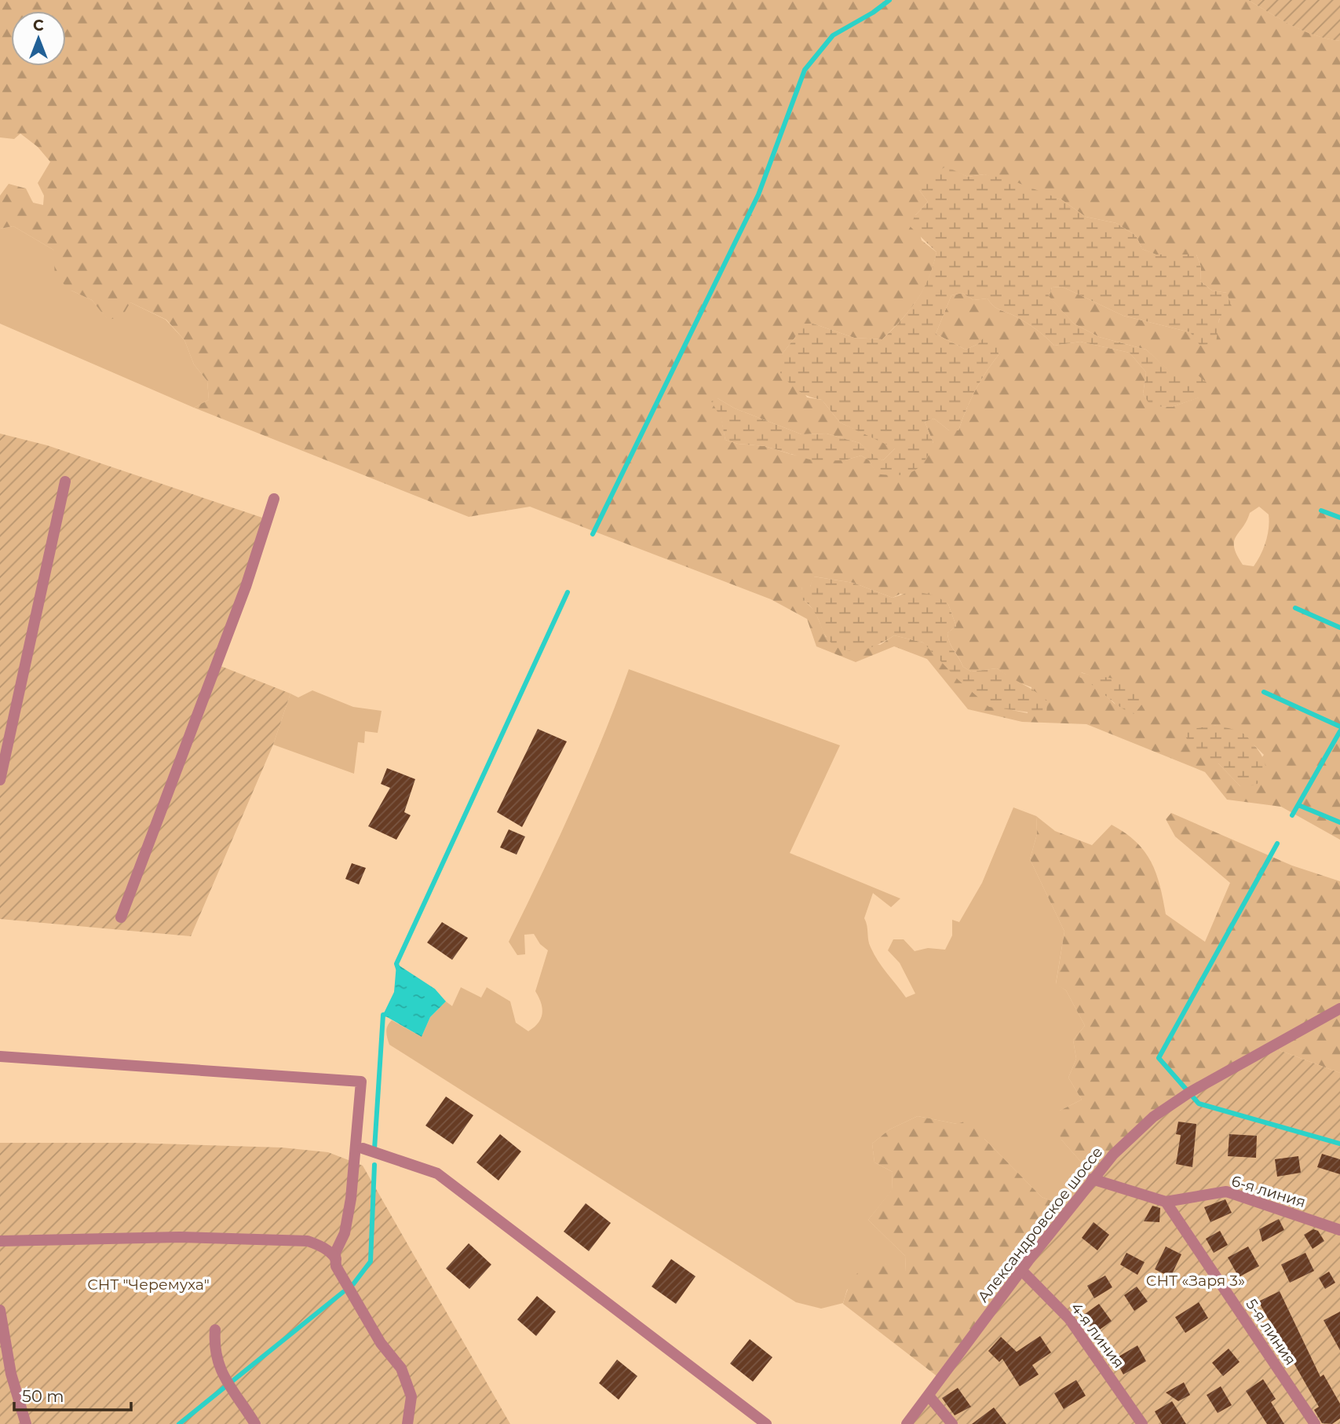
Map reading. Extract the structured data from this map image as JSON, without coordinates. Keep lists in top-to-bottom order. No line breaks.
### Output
{"streets":{"street":["6-я линия","Александровское шоссе","5-я линия","4-я линия"]},"crossings":[["6-я линия","Александровское шоссе"],["6-я линия","5-я линия"],["Александровское шоссе","4-я линия"]],"parks":["СНТ «Заря 3»","СНТ \"Черемуха\""],"scale_bar":"50 m","north":"top"}
